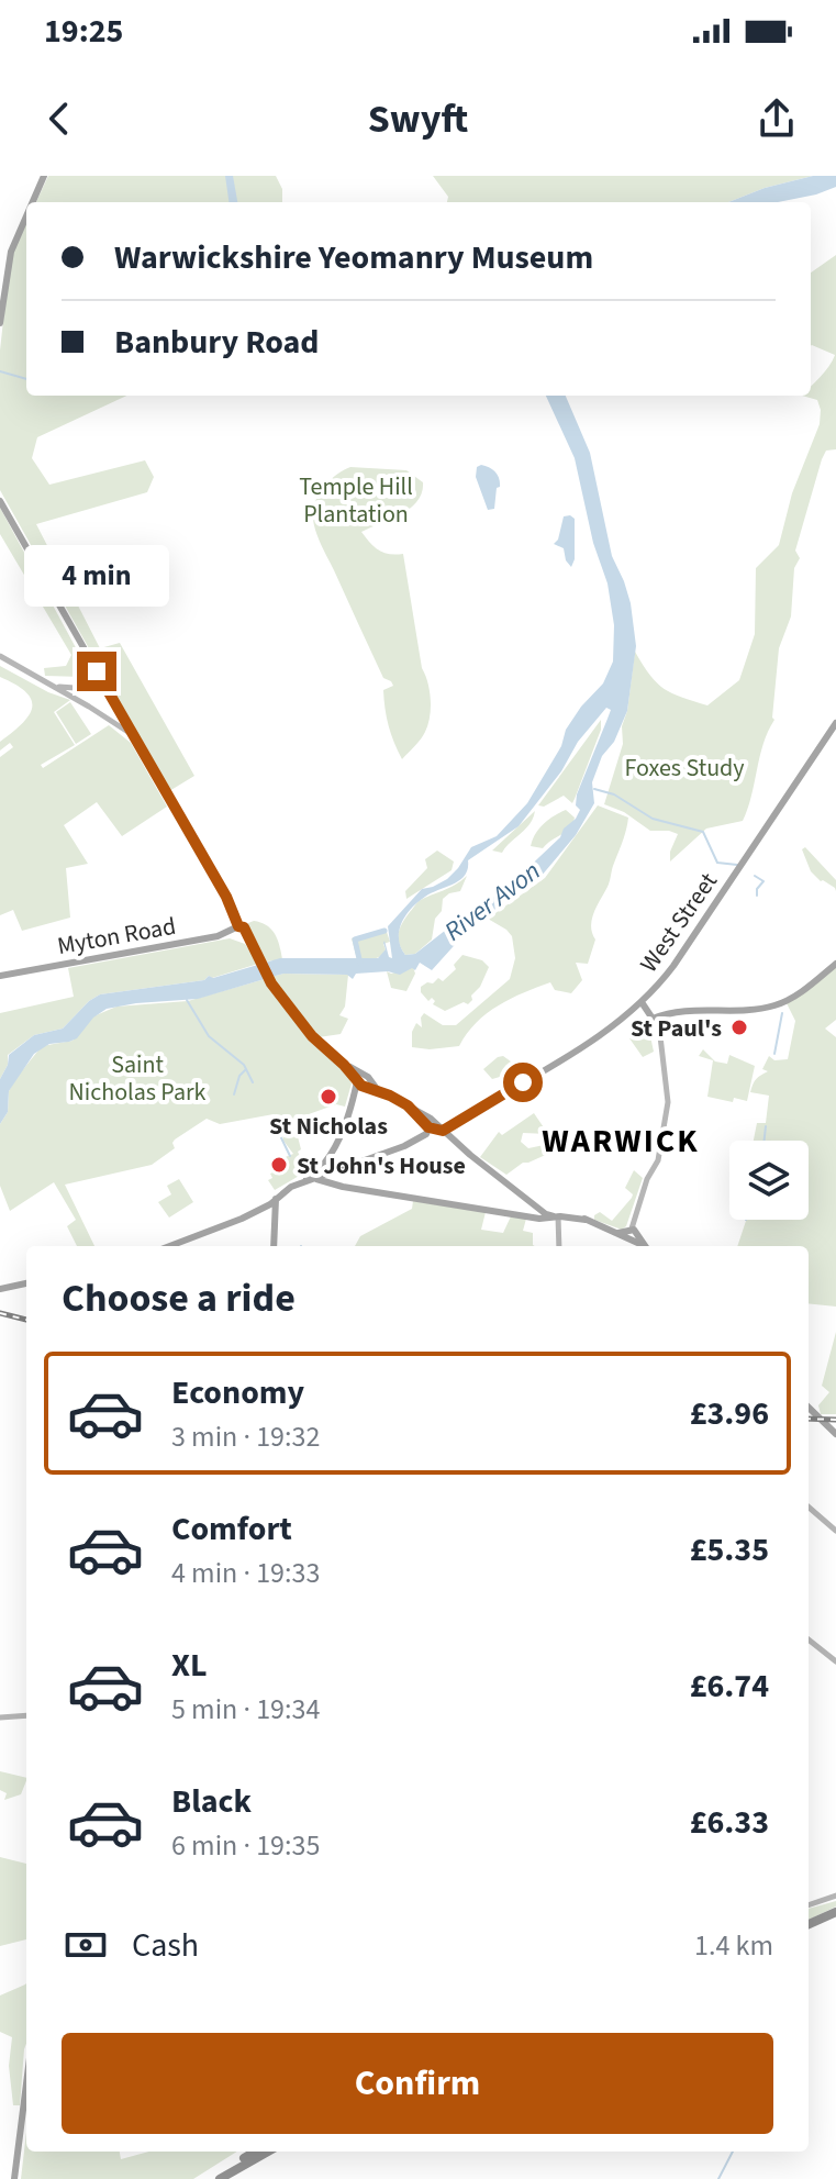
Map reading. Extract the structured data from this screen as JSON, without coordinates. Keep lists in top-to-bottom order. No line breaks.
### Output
{"streets":{"main road":["West Street","Myton Road"]},"districts":["WARWICK"],"water":["River Avon"],"parks":["Temple Hill Plantation","Foxes Study","Saint Nicholas Park"],"places":["St Paul's","St Nicholas","St John's House"],"page":{"status":"19:25","header":"Swyft","banner":["Warwickshire Yeomanry Museum","Banbury Road"],"bubble":"4 min","heading":"Choose a ride","list":[{"name":"Economy","note":"3 min · 19:32","value":"£3.96"},{"name":"Comfort","note":"4 min · 19:33","value":"£5.35"},{"name":"XL","note":"5 min · 19:34","value":"£6.74"},{"name":"Black","note":"6 min · 19:35","value":"£6.33"}],"pay":["Cash","1.4 km"],"buttons":"Confirm"}}
